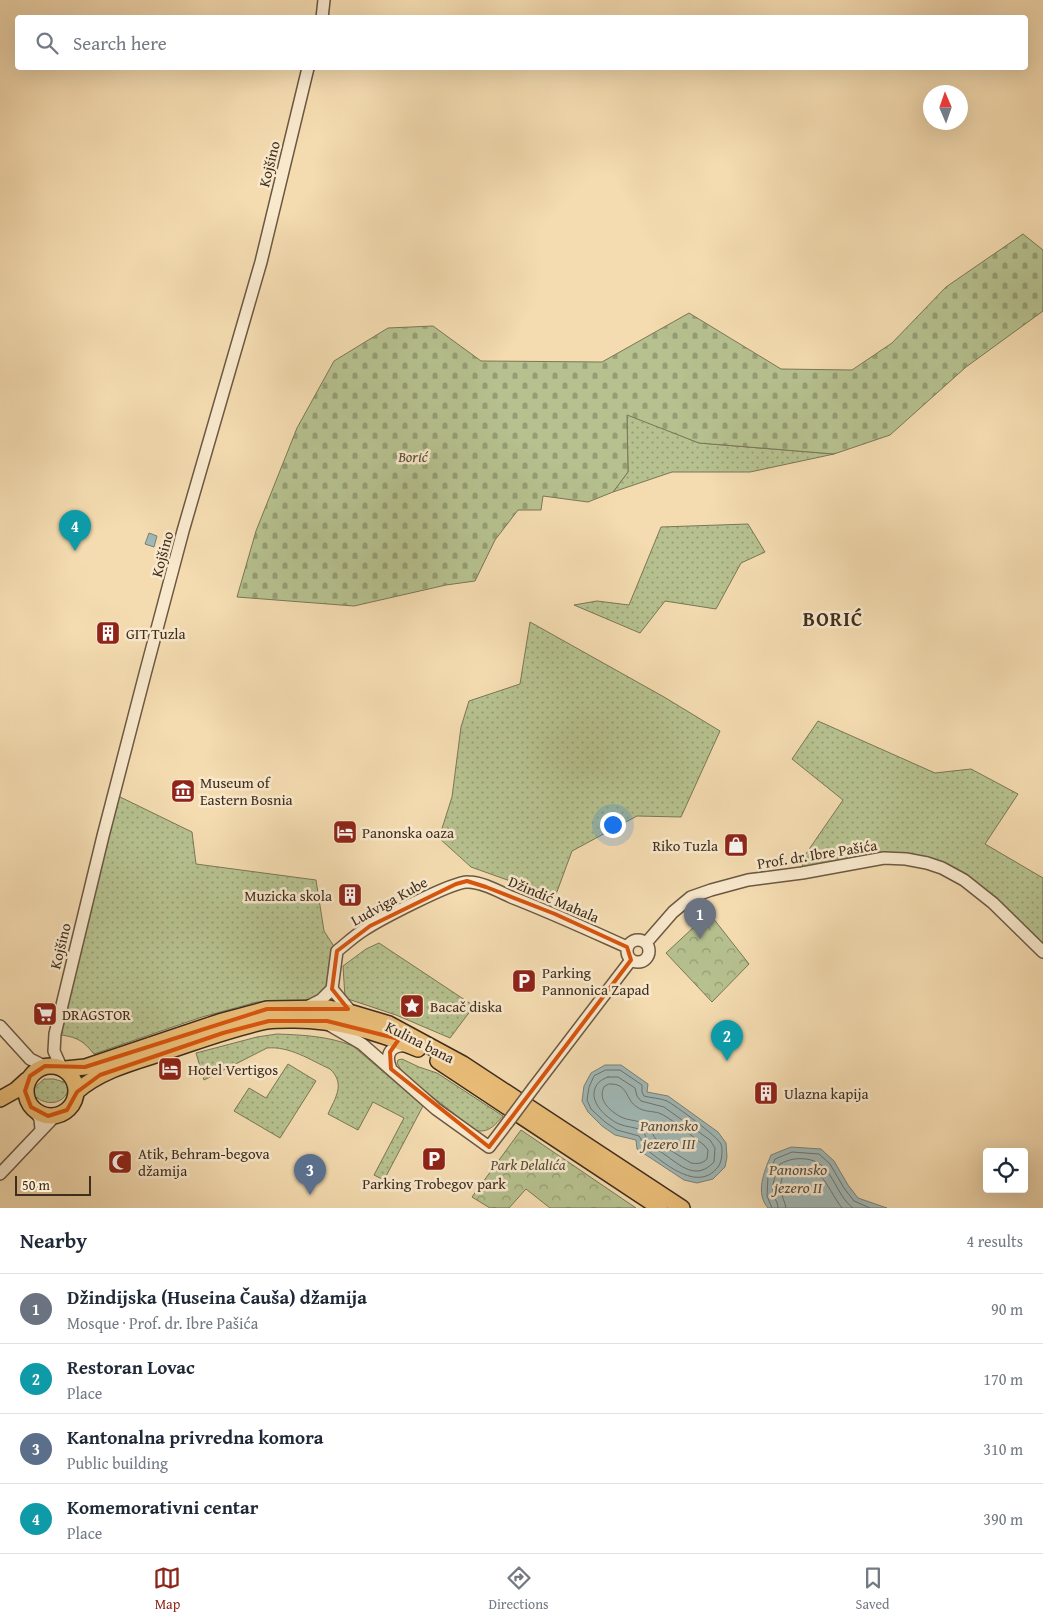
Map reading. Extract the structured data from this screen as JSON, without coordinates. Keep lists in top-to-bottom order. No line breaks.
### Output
{"streets":{"main road":["Kulina bana"],"street":["Kojšino","Prof. dr. Ibre Pašića","Džindić Mahala","Ludviga Kube"]},"crossings":[["Prof. dr. Ibre Pašića","Džindić Mahala"],["Džindić Mahala","Ludviga Kube"]],"districts":["BORIĆ"],"water":["Panonsko jezero III","Panonsko jezero II"],"parks":["Borić","Park Delalića"],"places":{"building":["GIT Tuzla","Muzicka skola","Ulazna kapija"],"museum":["Museum of Eastern Bosnia"],"hotel":["Panonska oaza","Hotel Vertigos"],"shop":["Riko Tuzla"],"parking":["Parking Pannonica Zapad","Parking Trobegov park"],"place":["Bacač diska"],"supermarket":["DRAGSTOR"],"mosque":["Atik, Behram-begova džamija"]},"scale_bar":"50 m","north":"top","page":{"search":"Search here","pins":["4","1","2","3"],"scale":"50 m","heading":["Nearby","4 results"],"list":[{"mark":"1","name":"Džindijska (Huseina Čauša) džamija","note":"Mosque · Prof. dr. Ibre Pašića","value":"90 m"},{"mark":"2","name":"Restoran Lovac","note":"Place","value":"170 m"},{"mark":"3","name":"Kantonalna privredna komora","note":"Public building","value":"310 m"},{"mark":"4","name":"Komemorativni centar","note":"Place","value":"390 m"}],"nav":["Map","Directions","Saved"]}}
